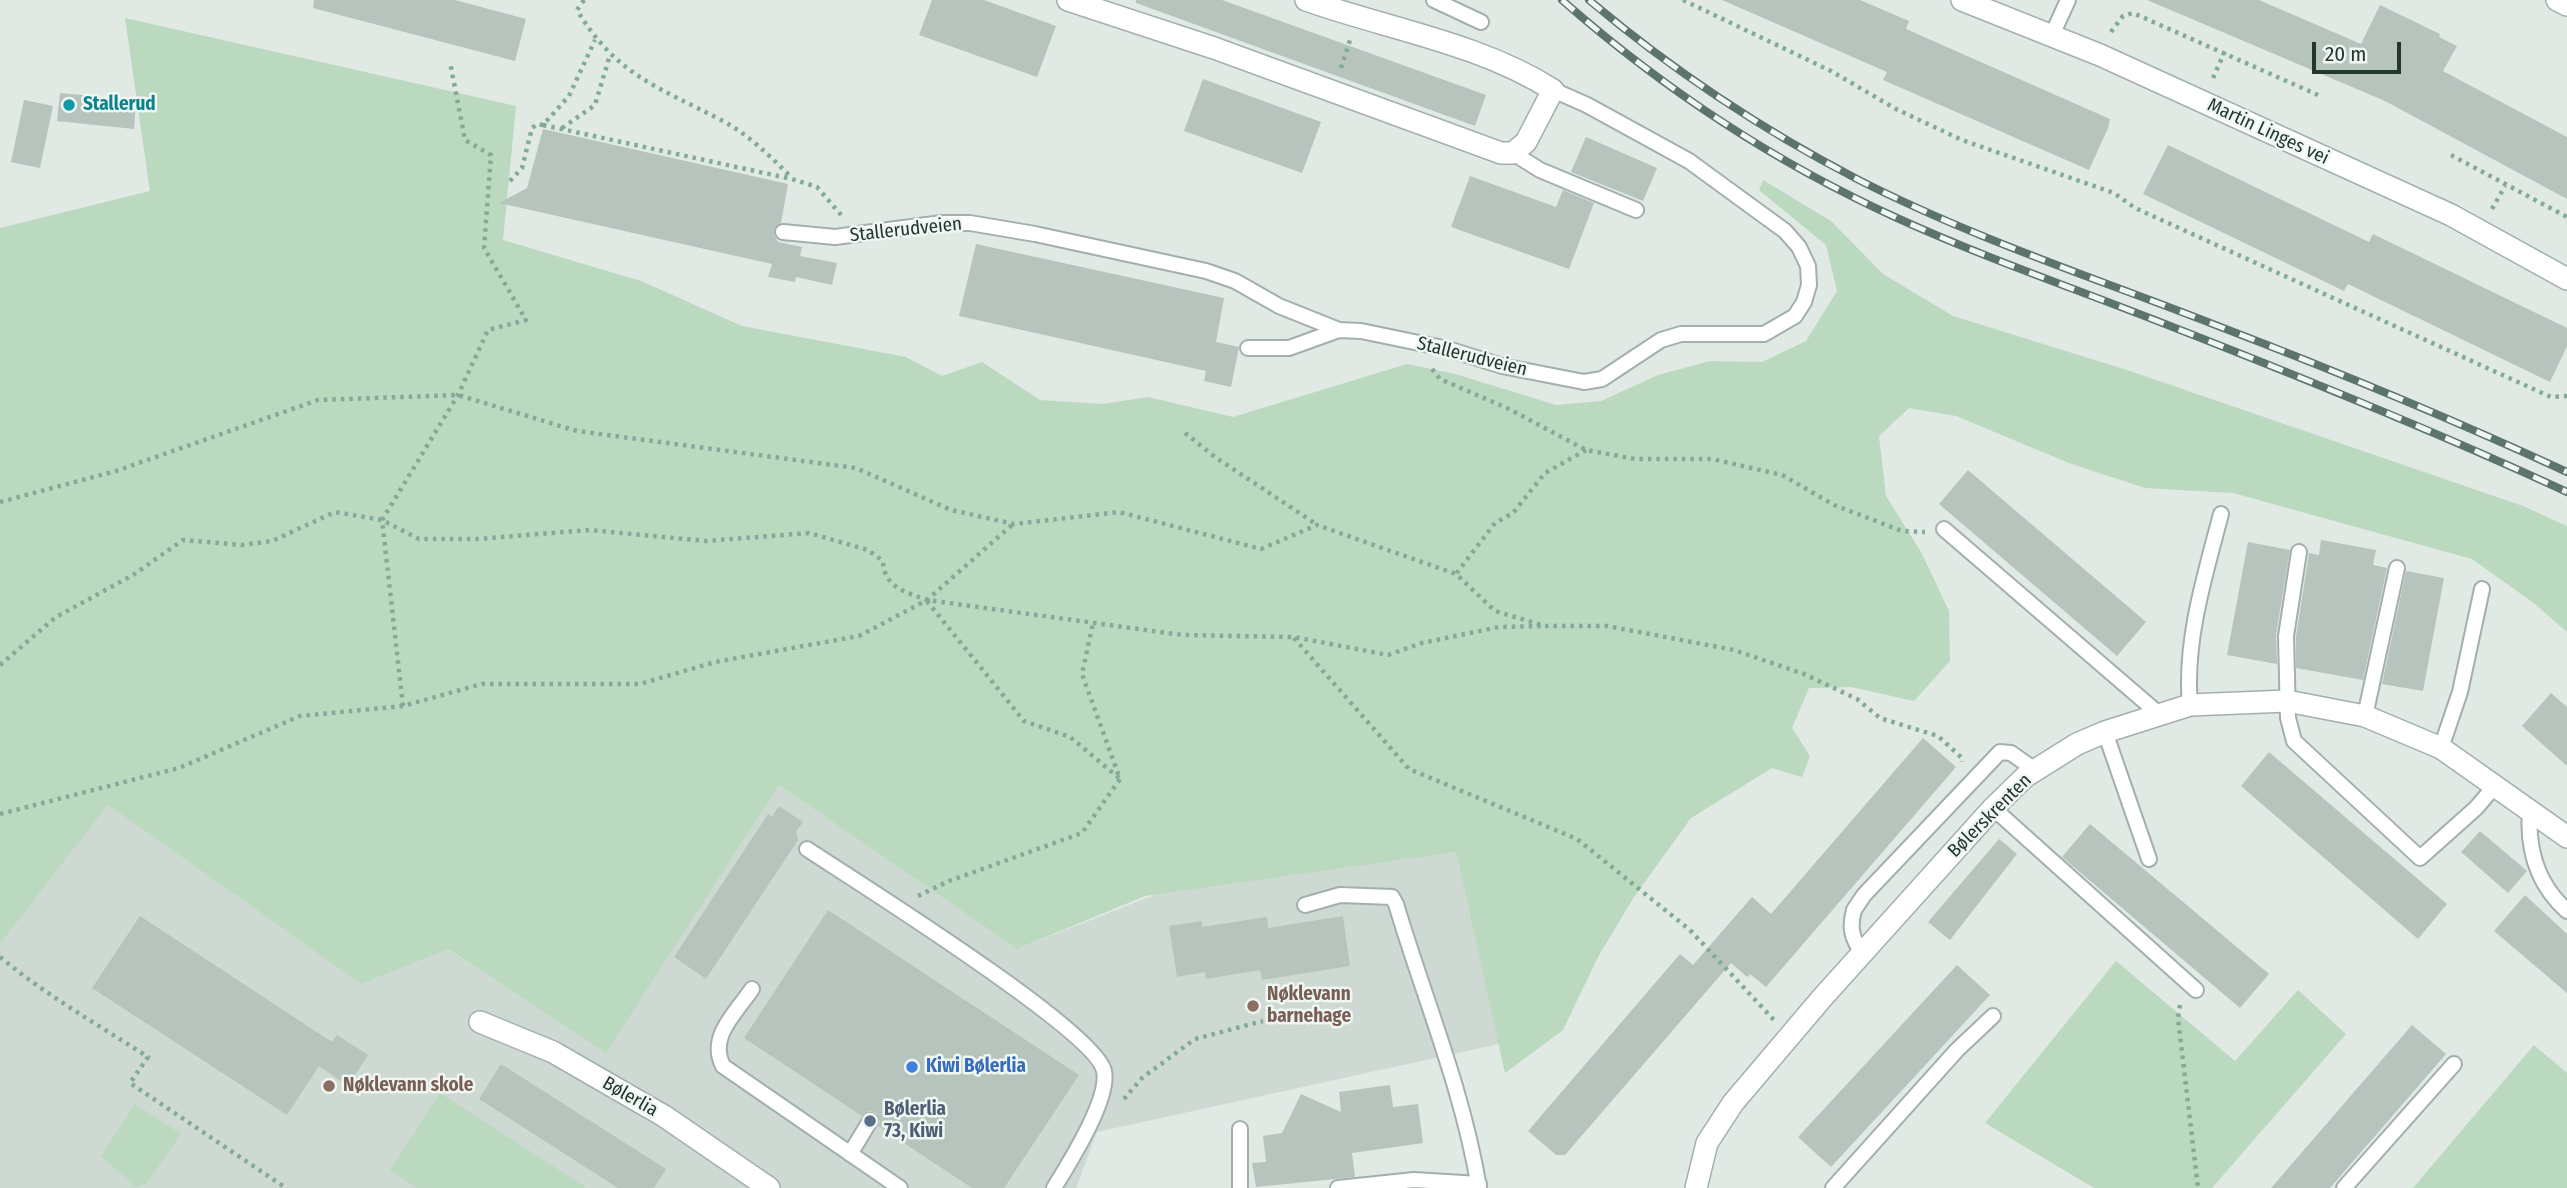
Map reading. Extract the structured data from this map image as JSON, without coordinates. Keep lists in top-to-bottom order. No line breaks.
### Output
{"streets":{"street":["Martin Linges vei","Stallerudveien","Bølerskrenten","Bølerlia"]},"places":["Stallerud","Nøklevann barnehage","Kiwi Bølerlia","Nøklevann skole","Bølerlia 73, Kiwi"],"scale_bar":"20 m"}
